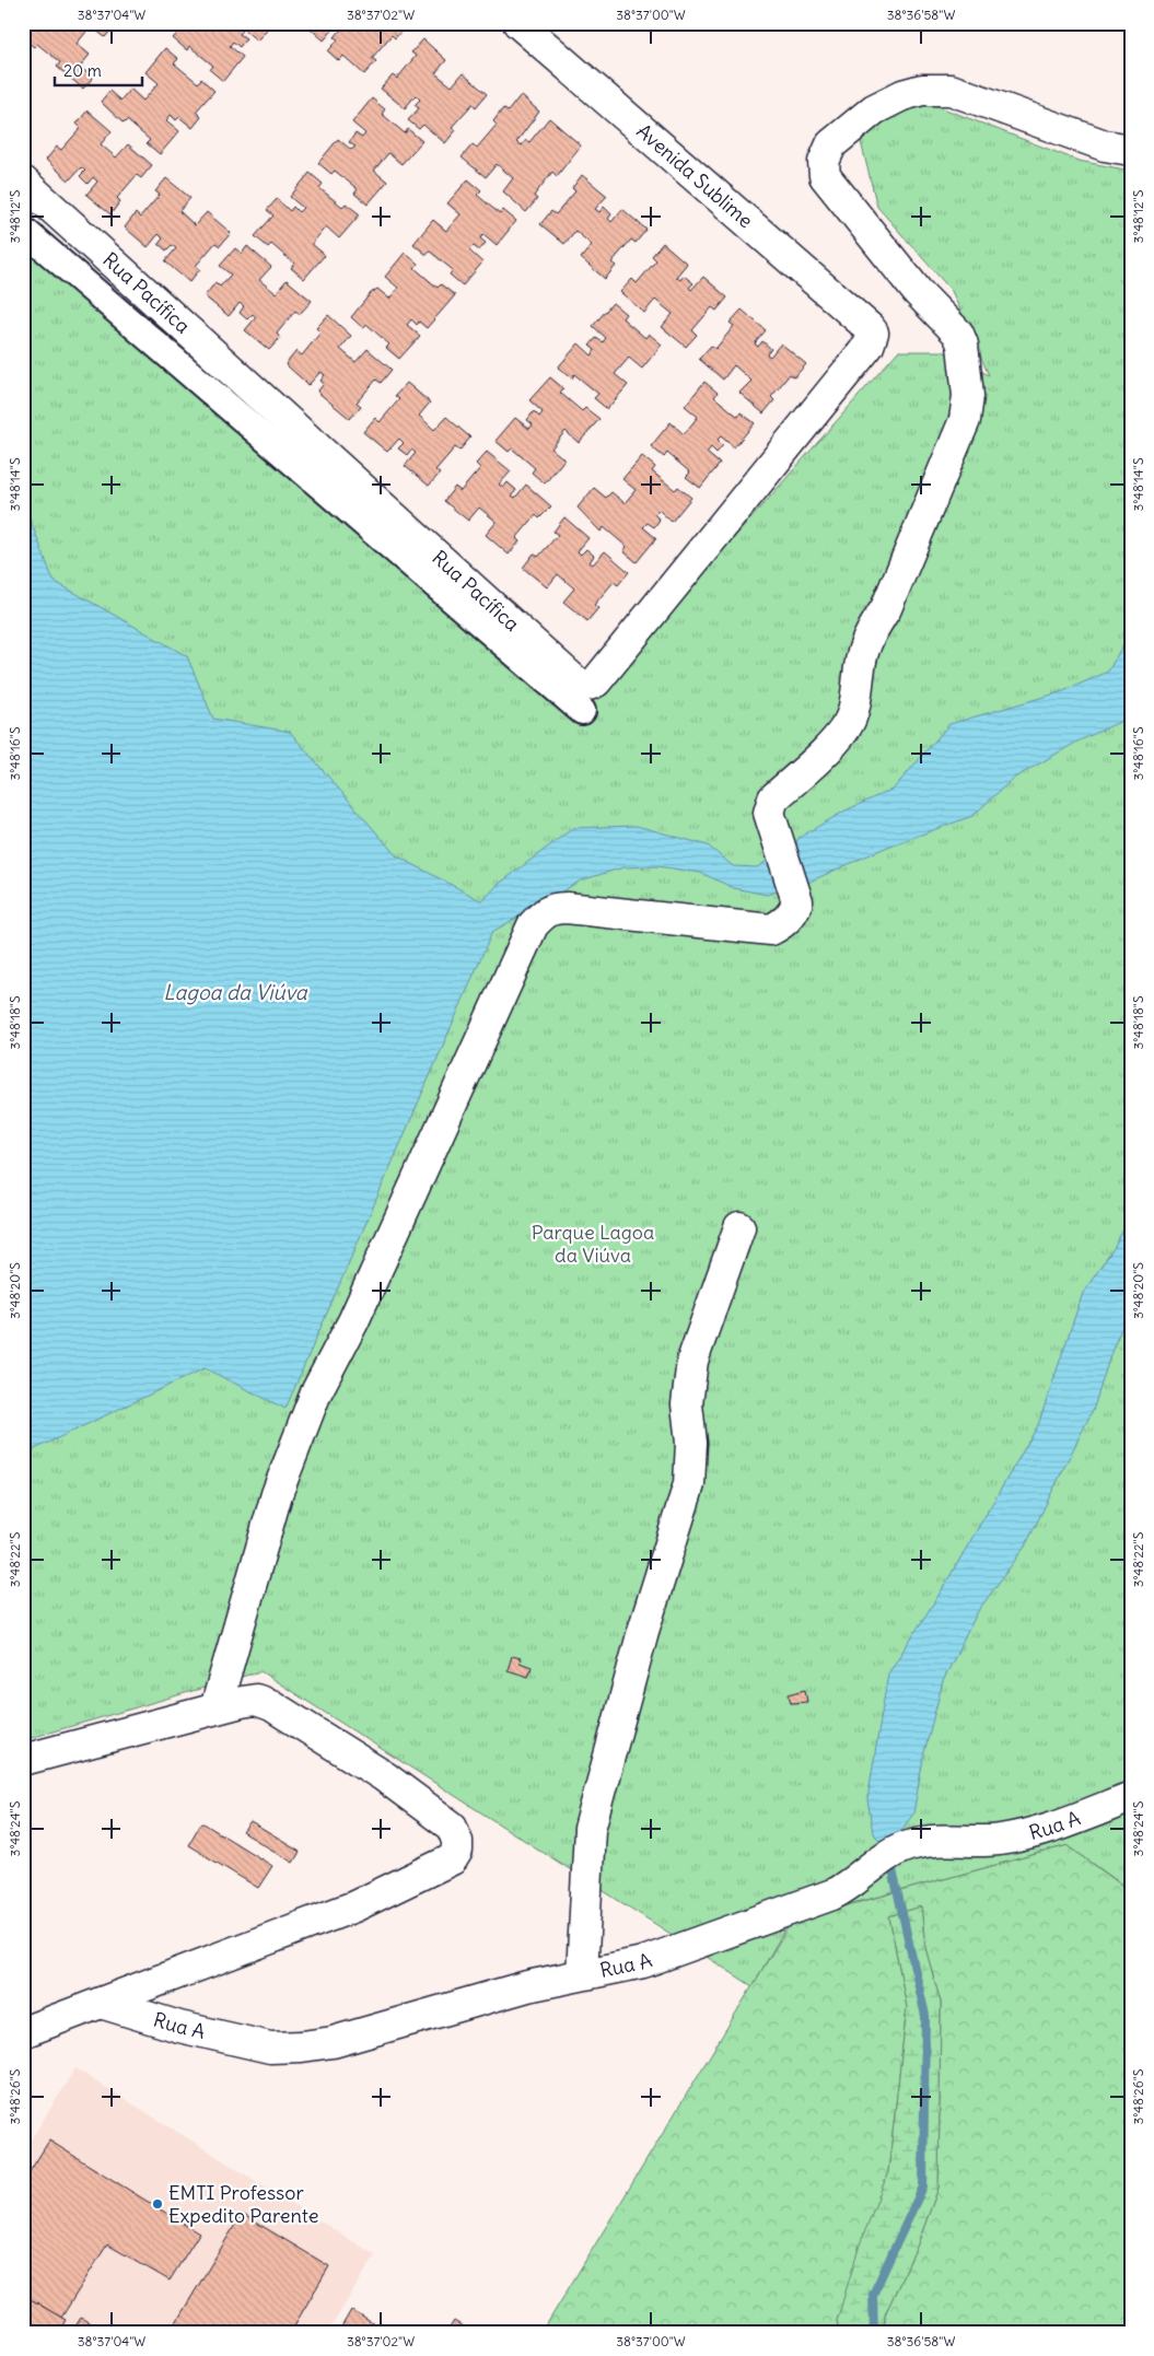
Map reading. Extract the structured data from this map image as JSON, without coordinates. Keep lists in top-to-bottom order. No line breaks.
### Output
{"streets":{"street":["Avenida Sublime","Rua Pacífica","Rua A"]},"crossings":[["Avenida Sublime","Rua Pacífica"]],"water":["Lagoa da Viúva"],"parks":["Parque Lagoa da Viúva"],"places":["EMTI Professor Expedito Parente"],"scale_bar":"20 m","coordinates":["38°37'04\"W","38°37'02\"W","38°37'00\"W","38°36'58\"W","3°48'12\"S","3°48'14\"S","3°48'16\"S","3°48'18\"S","3°48'20\"S","3°48'22\"S","3°48'24\"S","3°48'26\"S"]}
